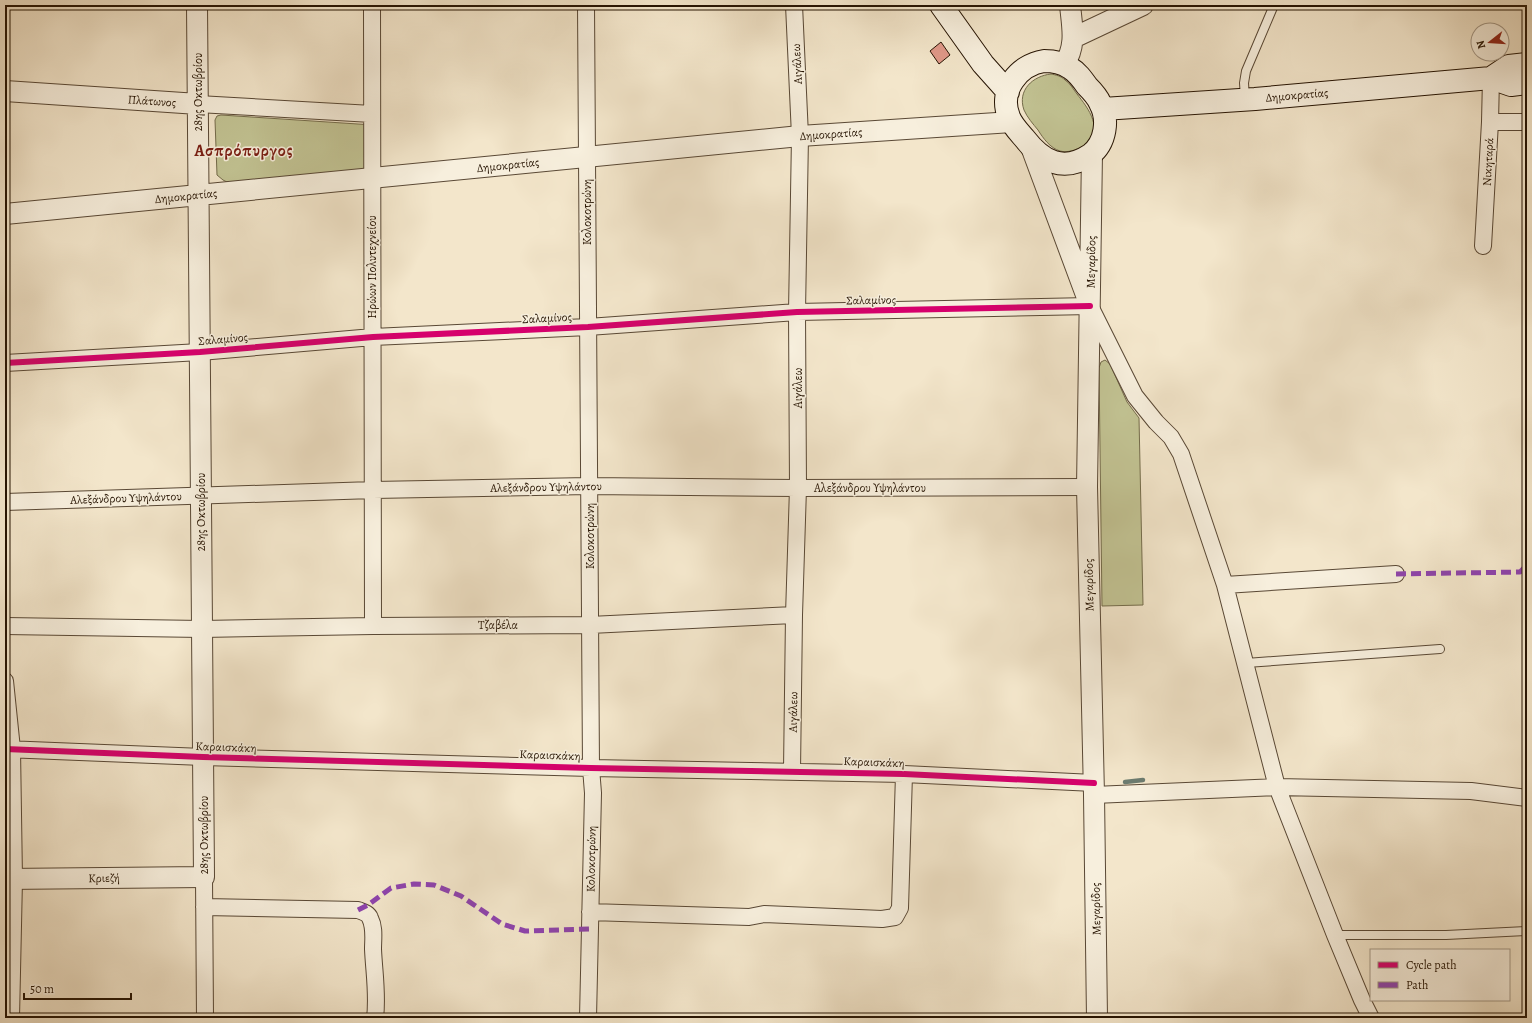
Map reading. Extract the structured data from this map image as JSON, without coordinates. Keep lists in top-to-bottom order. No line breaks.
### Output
{"streets":{"main road":["Δημοκρατίας"],"street":["Αιγάλεω","28ης Οκτωβρίου","Πλάτωνος","Νικηταρά","Κολοκοτρώνη","Μεγαρίδος","Ηρώων Πολυτεχνείου","Σαλαμίνος","Αλεξάνδρου Υψηλάντου","Τζαβέλα","Καραισκάκη","Κριεζή"]},"crossings":[["Αιγάλεω","Δημοκρατίας"],["Αιγάλεω","Σαλαμίνος"],["Αιγάλεω","Αλεξάνδρου Υψηλάντου"],["Αιγάλεω","Τζαβέλα"],["Αιγάλεω","Καραισκάκη"],["28ης Οκτωβρίου","Δημοκρατίας"],["28ης Οκτωβρίου","Πλάτωνος"],["28ης Οκτωβρίου","Σαλαμίνος"],["28ης Οκτωβρίου","Αλεξάνδρου Υψηλάντου"],["28ης Οκτωβρίου","Τζαβέλα"],["28ης Οκτωβρίου","Καραισκάκη"],["28ης Οκτωβρίου","Κριεζή"],["Δημοκρατίας","Νικηταρά"],["Δημοκρατίας","Κολοκοτρώνη"],["Δημοκρατίας","Μεγαρίδος"],["Δημοκρατίας","Ηρώων Πολυτεχνείου"],["Πλάτωνος","Ηρώων Πολυτεχνείου"],["Κολοκοτρώνη","Σαλαμίνος"],["Κολοκοτρώνη","Αλεξάνδρου Υψηλάντου"],["Κολοκοτρώνη","Τζαβέλα"],["Κολοκοτρώνη","Καραισκάκη"],["Μεγαρίδος","Σαλαμίνος"],["Μεγαρίδος","Αλεξάνδρου Υψηλάντου"],["Μεγαρίδος","Καραισκάκη"],["Ηρώων Πολυτεχνείου","Σαλαμίνος"],["Ηρώων Πολυτεχνείου","Αλεξάνδρου Υψηλάντου"],["Ηρώων Πολυτεχνείου","Τζαβέλα"]],"districts":["Ασπρόπυργος"],"legend":["Cycle path","Path"],"scale_bar":"50 m","north":"left"}
